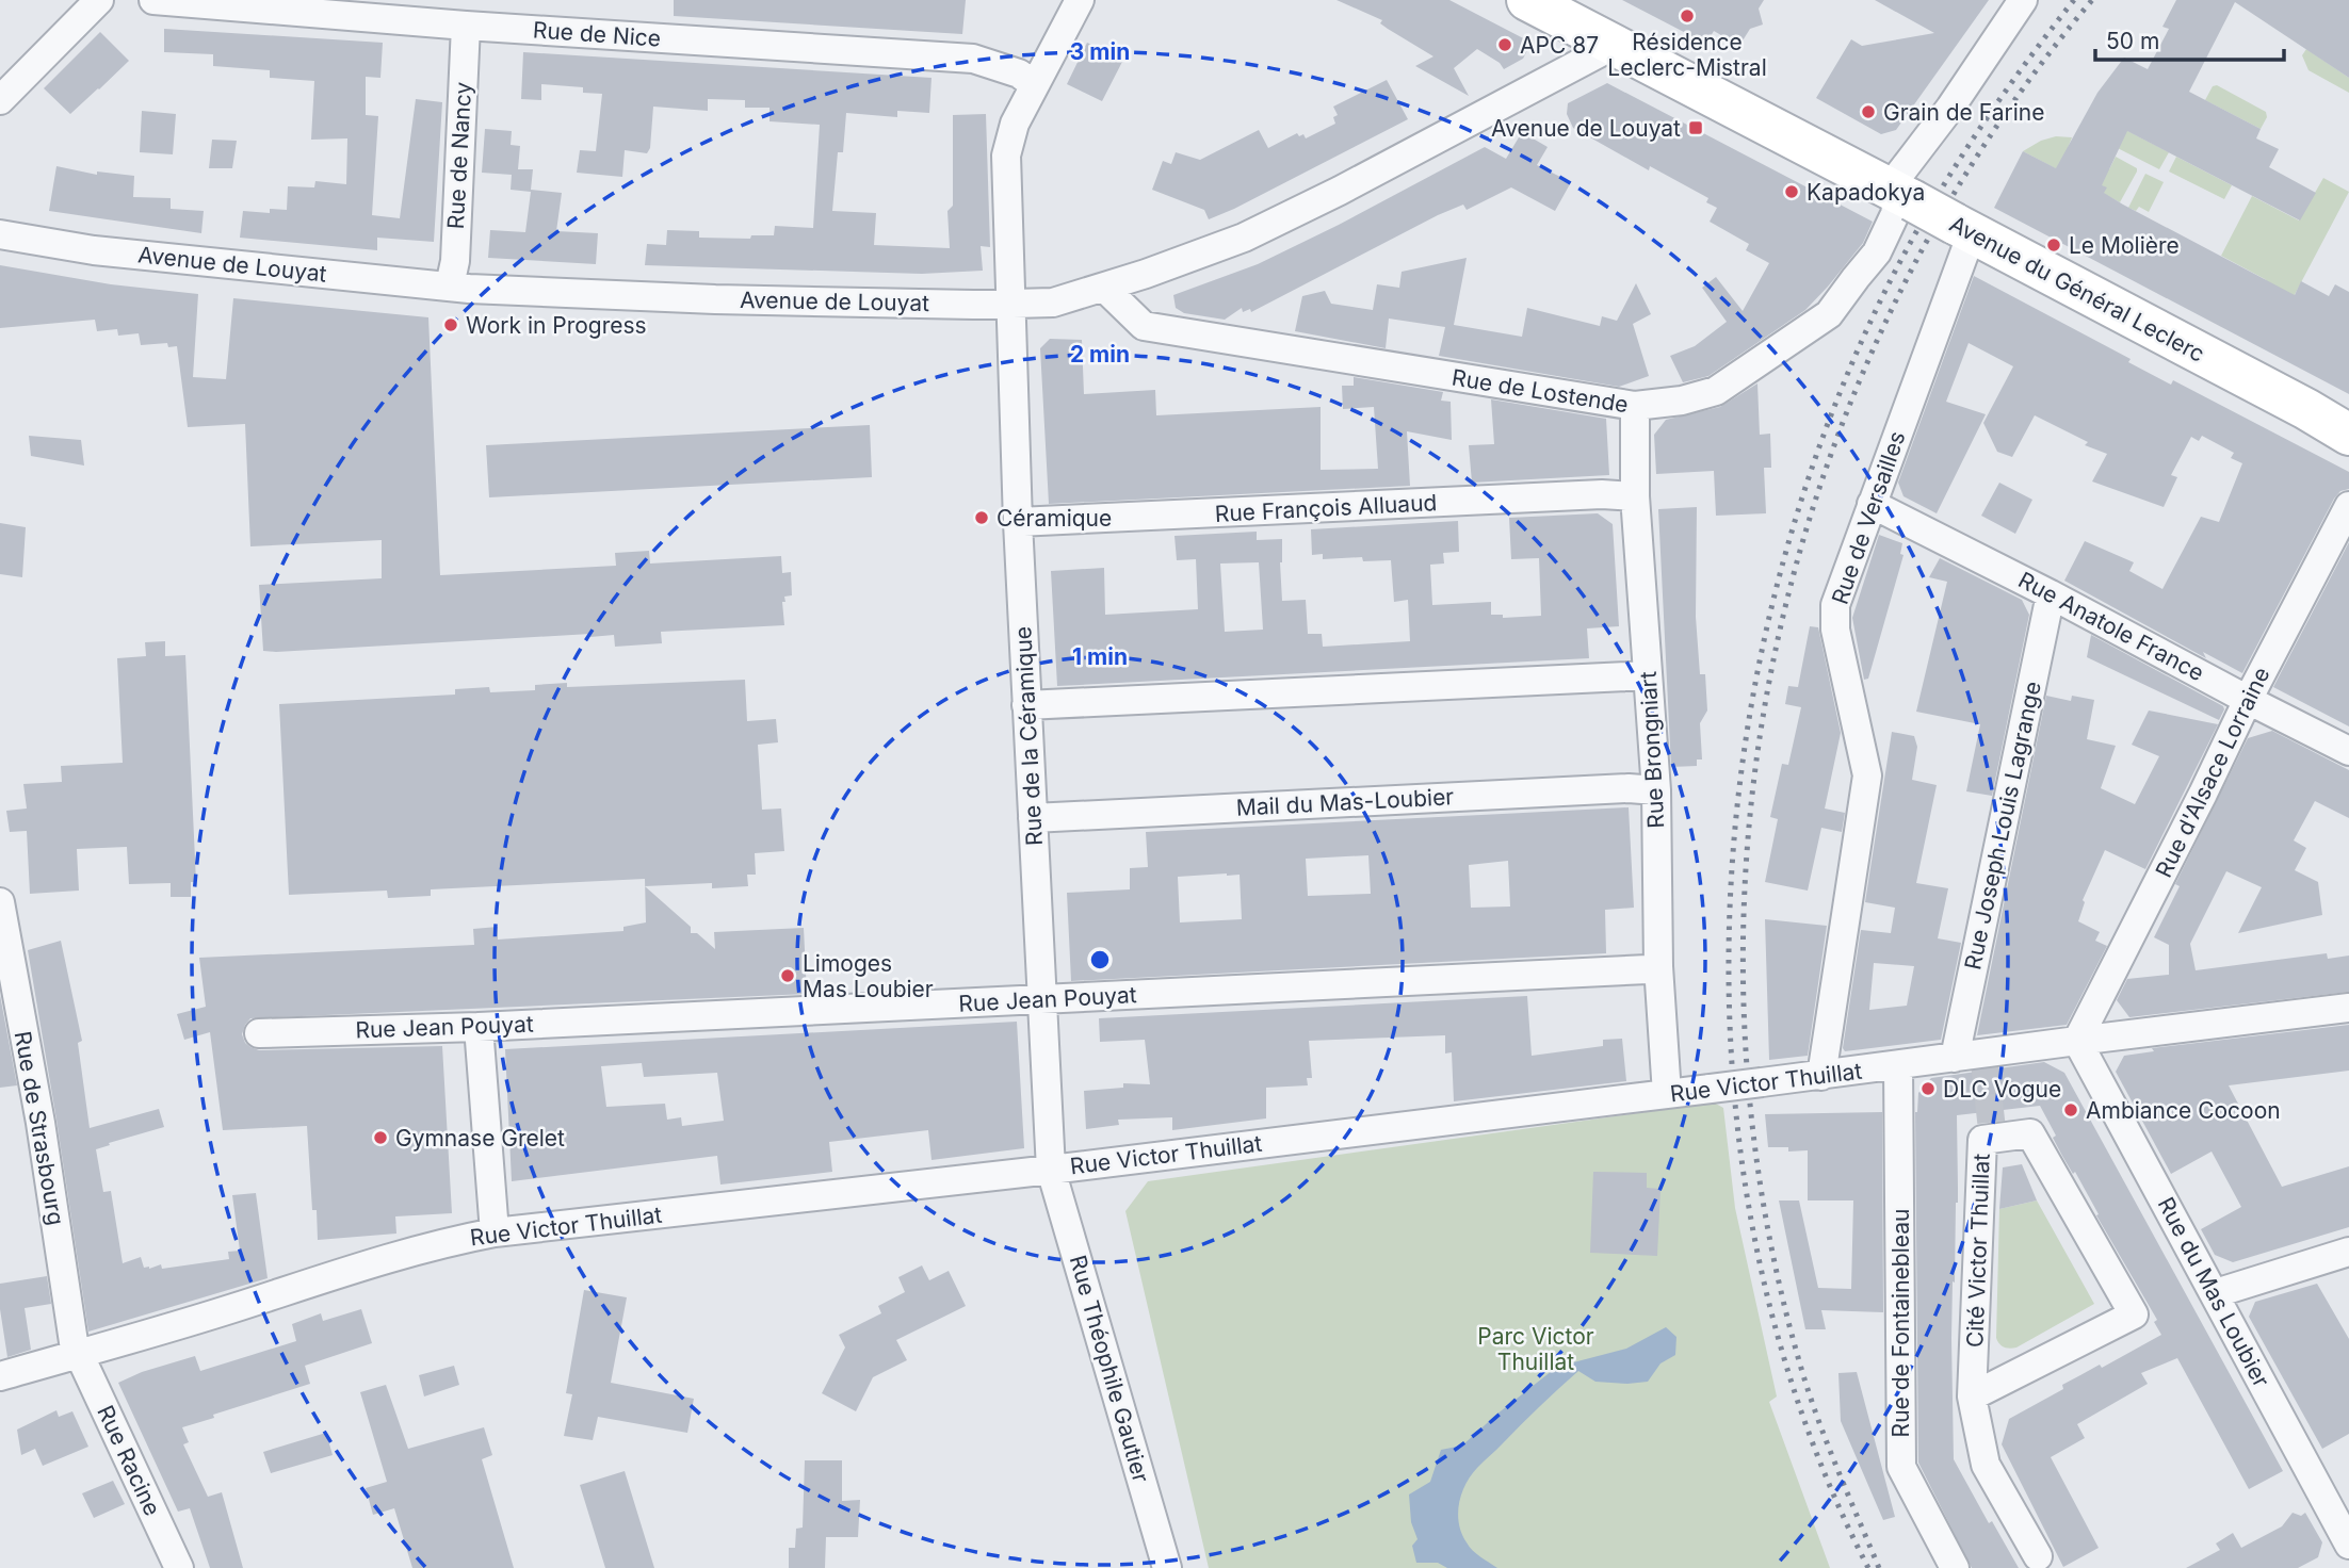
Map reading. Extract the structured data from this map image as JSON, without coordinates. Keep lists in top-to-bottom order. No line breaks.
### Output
{"streets":{"main road":["Avenue du Général Leclerc"],"street":["Rue de Nice","Rue de Nancy","Avenue de Louyat","Rue de Lostende","Rue François Alluaud","Rue de Versailles","Rue Anatole France","Rue de la Céramique","Rue Brongniart","Rue d'Alsace Lorraine","Mail du Mas-Loubier","Rue Joseph Louis Lagrange","Rue Jean Pouyat","Rue Victor Thuillat","Rue de Strasbourg","Cité Victor Thuillat","Rue du Mas Loubier","Rue de Fontainebleau","Rue Théophile Gautier","Rue Racine"]},"crossings":[["Rue de Nice","Rue de Nancy"],["Rue de Nice","Rue de la Céramique"],["Rue de Nancy","Avenue de Louyat"],["Avenue de Louyat","Avenue du Général Leclerc"],["Avenue de Louyat","Rue de Lostende"],["Avenue de Louyat","Rue de la Céramique"],["Avenue du Général Leclerc","Rue de Lostende"],["Avenue du Général Leclerc","Rue de Versailles"],["Rue de Lostende","Rue Brongniart"],["Rue François Alluaud","Rue de la Céramique"],["Rue François Alluaud","Rue Brongniart"],["Rue de Versailles","Rue Anatole France"],["Rue de Versailles","Rue Victor Thuillat"],["Rue Anatole France","Rue d'Alsace Lorraine"],["Rue Anatole France","Rue Joseph Louis Lagrange"],["Rue de la Céramique","Mail du Mas-Loubier"],["Rue de la Céramique","Rue Jean Pouyat"],["Rue de la Céramique","Rue Victor Thuillat"],["Rue de la Céramique","Rue Théophile Gautier"],["Rue Brongniart","Mail du Mas-Loubier"],["Rue Brongniart","Rue Jean Pouyat"],["Rue Brongniart","Rue Victor Thuillat"],["Rue d'Alsace Lorraine","Rue Victor Thuillat"],["Rue d'Alsace Lorraine","Rue du Mas Loubier"],["Rue Joseph Louis Lagrange","Rue Victor Thuillat"],["Rue Victor Thuillat","Rue de Strasbourg"],["Rue Victor Thuillat","Rue du Mas Loubier"],["Rue Victor Thuillat","Rue de Fontainebleau"],["Rue Victor Thuillat","Rue Théophile Gautier"],["Rue Victor Thuillat","Rue Racine"],["Rue de Strasbourg","Rue Racine"]],"parks":["Parc Victor Thuillat"],"places":{"other":["Résidence Leclerc-Mistral","APC 87","Grain de Farine","Kapadokya","Le Molière","Work in Progress","Céramique","Limoges Mas Loubier","DLC Vogue","Ambiance Cocoon","Gymnase Grelet"],"transit":["Avenue de Louyat"]},"scale_bar":"50 m","rings":["3 min","2 min","1 min"]}
